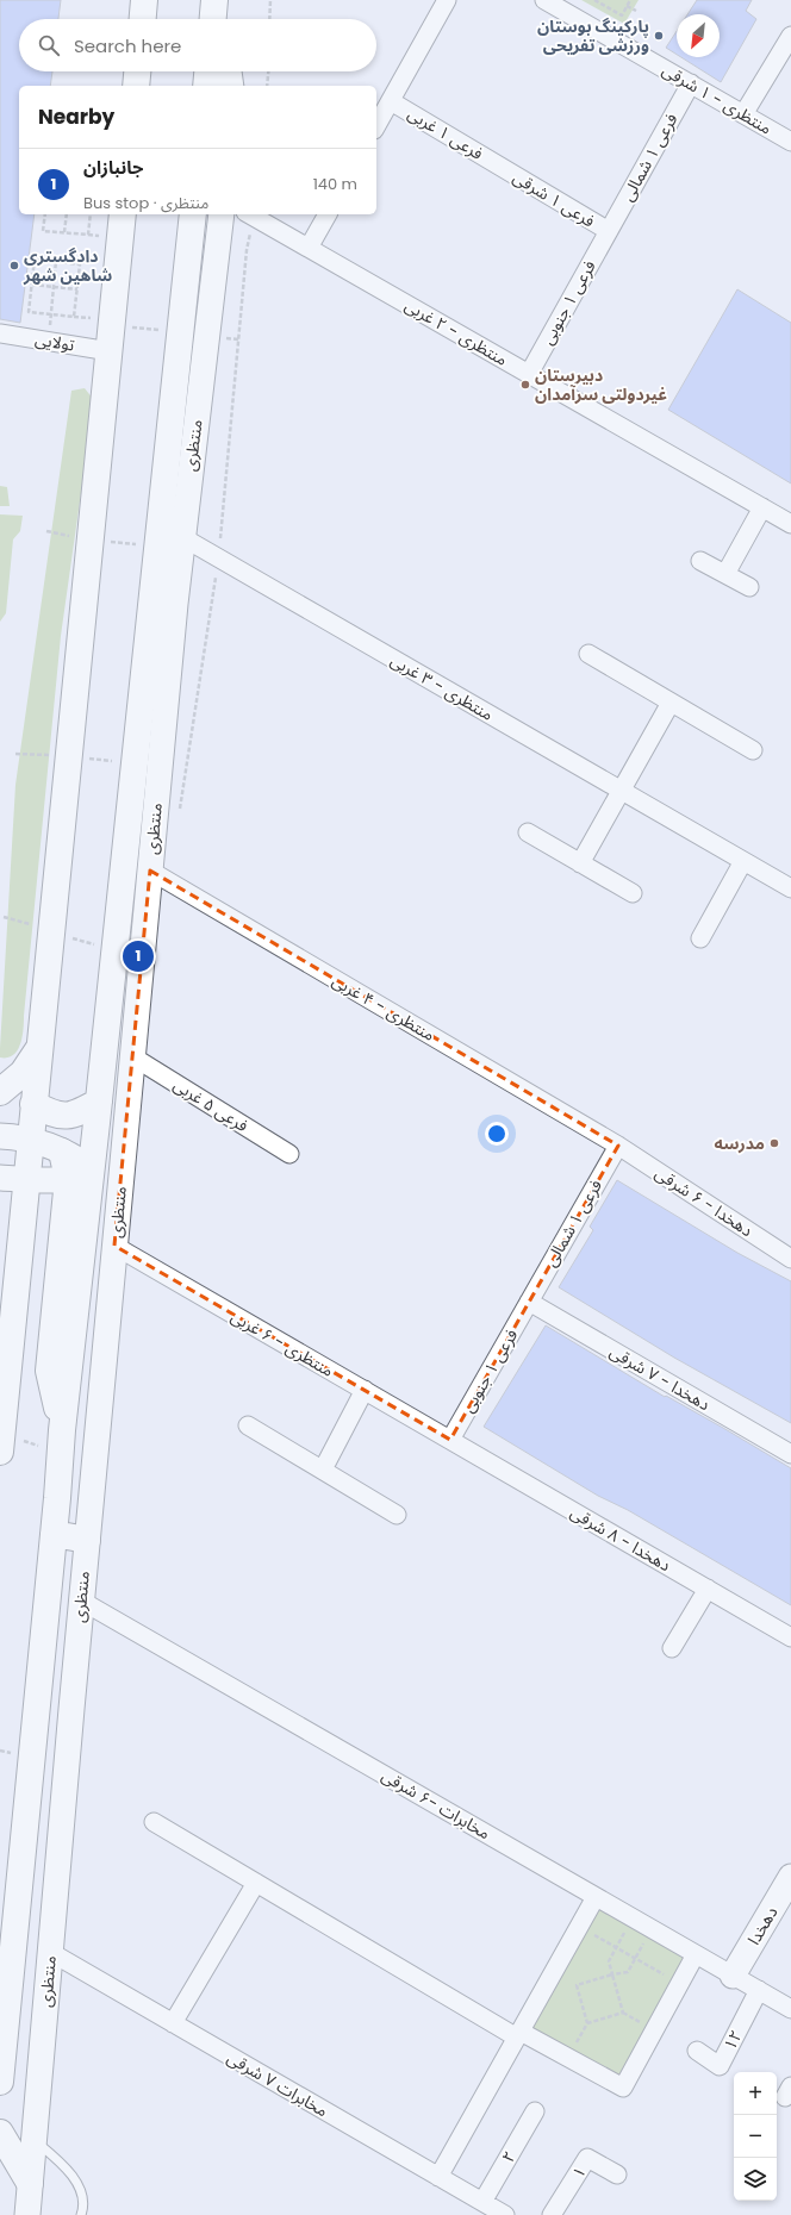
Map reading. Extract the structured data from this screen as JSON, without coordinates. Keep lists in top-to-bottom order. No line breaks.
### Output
{"streets":{"main road":["منتظری"],"street":["منتظری - ۱ شرقی","فرعی ۱ غربی","فرعی ۱ شمالی","فرعی ۱ شرقی","فرعی ۱ جنوبی","منتظری - ۲ غربی","تولایی","منتظری - ۳ غربی","منتظری - ۴ غربی","فرعی ۵ غربی","دهخدا - ۶ شرقی","منتظری - ۶ غربی","دهخدا - ۷ شرقی","دهخدا - ۸ شرقی","مخابرات -۶ شرقی","دهخدا","۱۲","مخابرات ۷ شرقی","۲","۱"]},"crossings":[["منتظری - ۱ شرقی","فرعی ۱ شمالی"],["فرعی ۱ غربی","فرعی ۱ شرقی"],["فرعی ۱ شمالی","فرعی ۱ شرقی"],["فرعی ۱ شمالی","فرعی ۱ جنوبی"],["فرعی ۱ شمالی","منتظری - ۴ غربی"],["فرعی ۱ شمالی","دهخدا - ۶ شرقی"],["فرعی ۱ شمالی","دهخدا - ۷ شرقی"],["فرعی ۱ شرقی","فرعی ۱ جنوبی"],["فرعی ۱ جنوبی","منتظری - ۲ غربی"],["فرعی ۱ جنوبی","منتظری - ۶ غربی"],["فرعی ۱ جنوبی","دهخدا - ۷ شرقی"],["فرعی ۱ جنوبی","دهخدا - ۸ شرقی"],["منتظری","منتظری - ۳ غربی"],["منتظری","منتظری - ۴ غربی"],["منتظری","فرعی ۵ غربی"],["منتظری","منتظری - ۶ غربی"],["منتظری","مخابرات -۶ شرقی"],["منتظری","مخابرات ۷ شرقی"],["منتظری - ۴ غربی","دهخدا - ۶ شرقی"],["منتظری - ۶ غربی","دهخدا - ۸ شرقی"],["مخابرات -۶ شرقی","دهخدا"],["مخابرات -۶ شرقی","۱۲"],["مخابرات ۷ شرقی","۲"]],"places":["پارکینگ بوستان ورزشی تفریحی","دادگستری شاهین شهر","دبیرستان غیردولتی سرآمدان","مدرسه"],"north":"bottom left","page":{"search":"Search here","heading":"Nearby","list":[{"mark":"1","name":"جانبازان","note":"Bus stop · منتظری","value":"140 m"}],"pins":"1","map_buttons":["+","−"]}}
